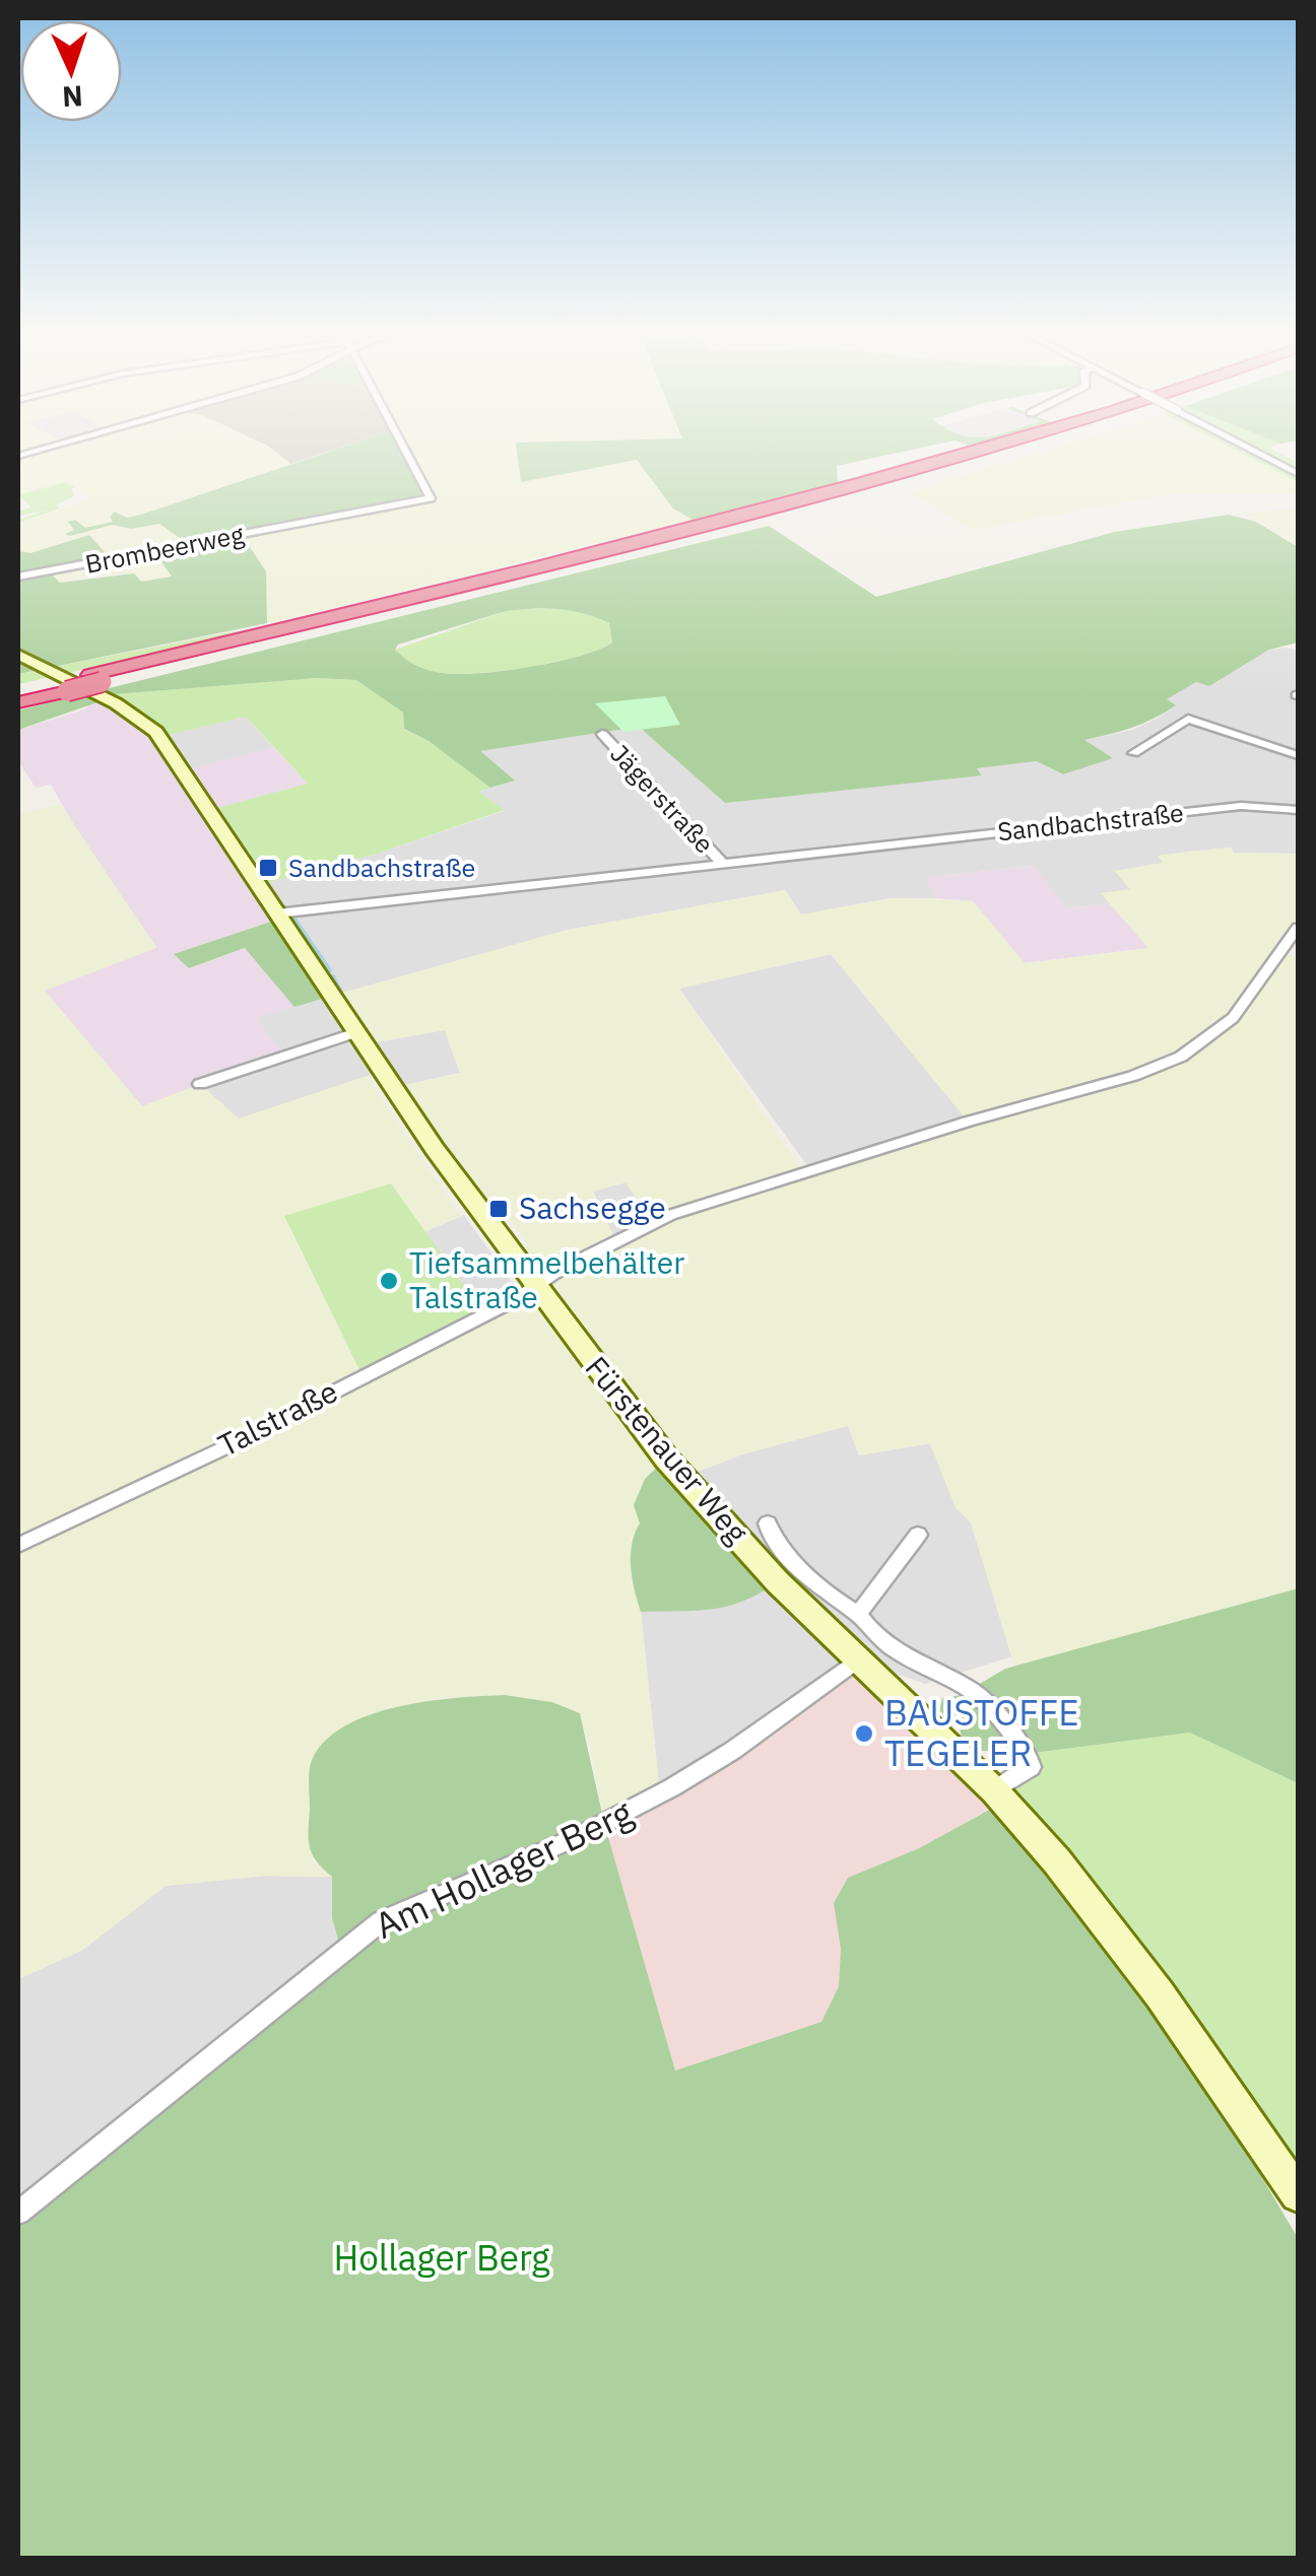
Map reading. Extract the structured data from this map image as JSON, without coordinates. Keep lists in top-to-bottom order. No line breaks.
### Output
{"streets":{"street":["Brombeerweg","Jägerstraße","Sandbachstraße","Talstraße","Fürstenauer Weg","Am Hollager Berg"]},"crossings":[["Jägerstraße","Sandbachstraße"],["Sandbachstraße","Fürstenauer Weg"],["Talstraße","Fürstenauer Weg"],["Fürstenauer Weg","Am Hollager Berg"]],"parks":["Hollager Berg"],"places":{"transit":["Sandbachstraße","Sachsegge"],"other":["Tiefsammelbehälter Talstraße","BAUSTOFFE TEGELER"]},"north":"bottom"}
